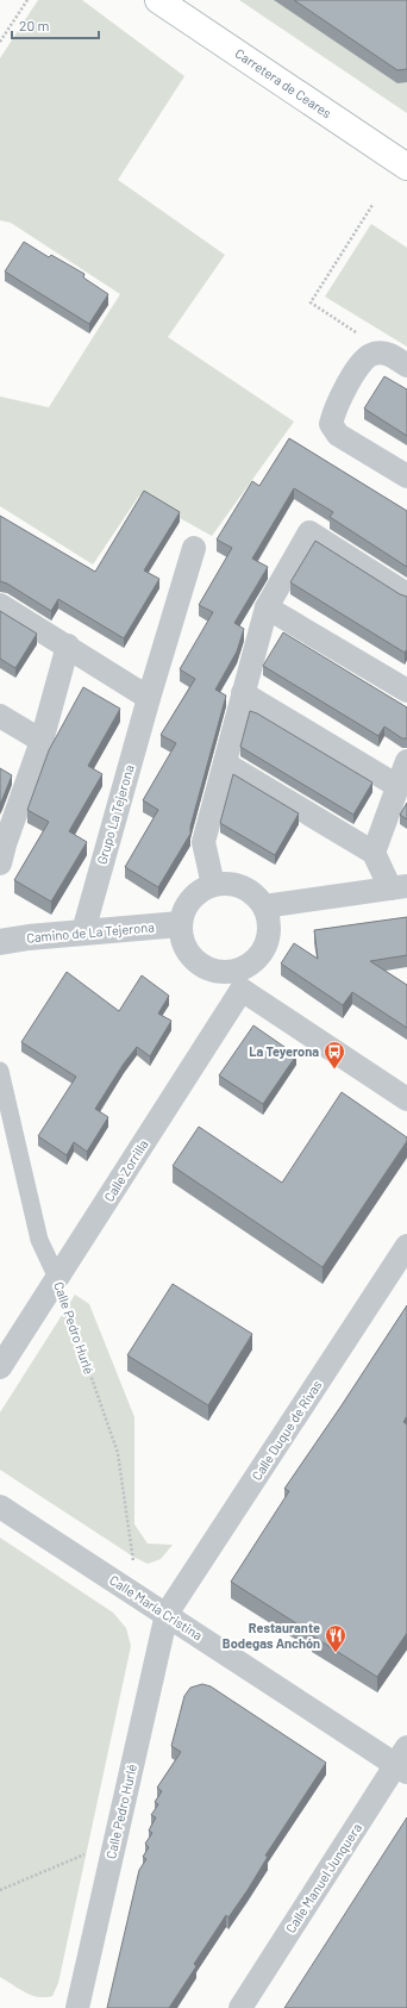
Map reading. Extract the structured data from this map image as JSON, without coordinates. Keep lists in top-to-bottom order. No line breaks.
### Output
{"streets":{"main road":["Carretera de Ceares"],"street":["Grupo La Tejerona","Camino de La Tejerona","Calle Zorrilla","Calle Pedro Hurlé","Calle Duque de Rivas","Calle María Cristina","Calle Manuel Junquera"]},"crossings":[["Grupo La Tejerona","Camino de La Tejerona"],["Camino de La Tejerona","Calle Zorrilla"],["Calle Zorrilla","Calle Pedro Hurlé"],["Calle Pedro Hurlé","Calle Duque de Rivas"],["Calle Pedro Hurlé","Calle María Cristina"],["Calle Duque de Rivas","Calle María Cristina"],["Calle María Cristina","Calle Manuel Junquera"]],"places":{"bus stop":["La Teyerona"],"restaurant":["Restaurante Bodegas Anchón"]},"scale_bar":"20 m"}
